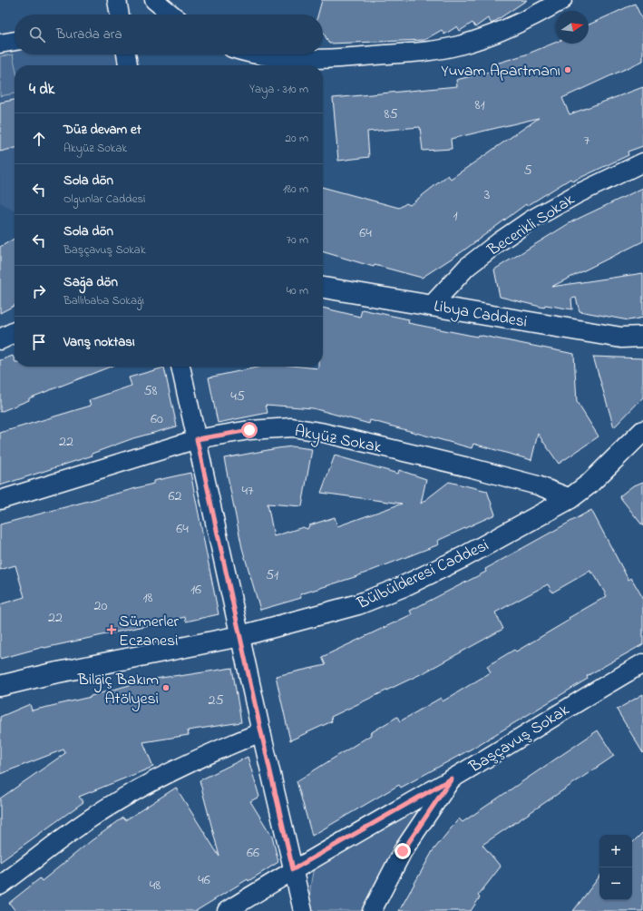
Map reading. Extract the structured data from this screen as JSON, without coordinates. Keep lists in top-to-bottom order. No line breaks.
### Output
{"streets":{"main road":["Libya Caddesi","Bülbülderesi Caddesi"],"street":["Becerikli Sokak","Akyüz Sokak","Başçavuş Sokak"]},"crossings":[["Becerikli Sokak","Libya Caddesi"],["Akyüz Sokak","Bülbülderesi Caddesi"]],"places":{"other":["Yuvam Apartmanı","Bilgiç Bakım Atölyesi"],"health":["Sümerler Eczanesi"]},"house_numbers":["81","85","7","5","3","1","64","58","45","60","22","47","62","64","51","16","18","20","22","25","66","46","48"],"north":"right","page":{"search":"Burada ara","heading":["4 dk","Yaya · 310 m"],"list":[["Düz devam et","Akyüz Sokak","20 m"],["Sola dön","Olgunlar Caddesi","180 m"],["Sola dön","Başçavuş Sokak","70 m"],["Sağa dön","Ballıbaba Sokağı","40 m"],"Varış noktası"],"map_buttons":["+","−"]}}
